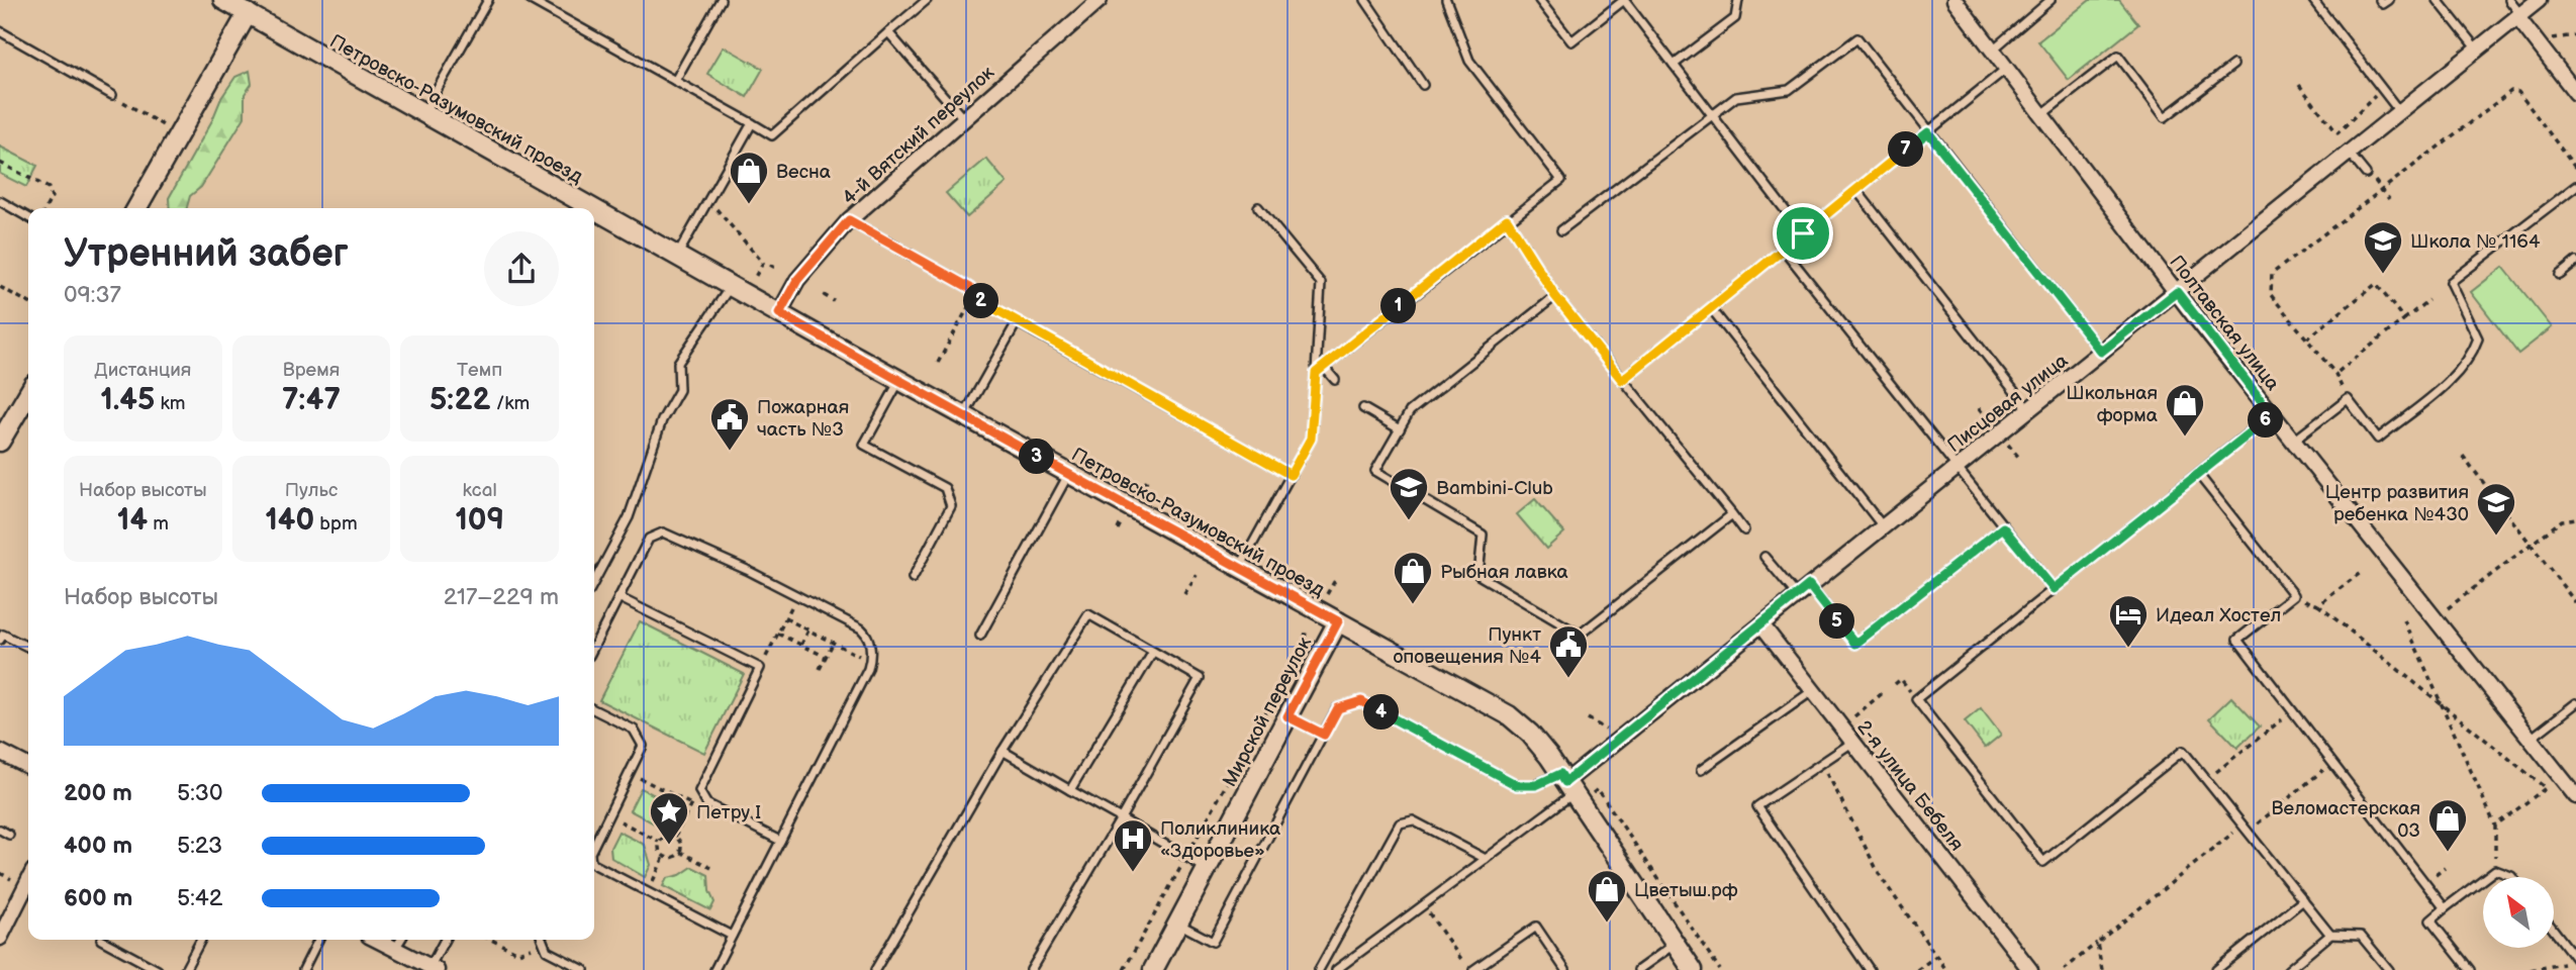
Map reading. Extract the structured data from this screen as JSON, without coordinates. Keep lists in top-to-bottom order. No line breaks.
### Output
{"streets":{"street":["Петровско-Разумовский проезд","4-й Вятский переулок","Полтавская улица","Писцовая улица","Мирской переулок","2-я улица Бебеля"]},"crossings":[["Петровско-Разумовский проезд","4-й Вятский переулок"],["Петровско-Разумовский проезд","Писцовая улица"],["Петровско-Разумовский проезд","Мирской переулок"],["Полтавская улица","Писцовая улица"],["Писцовая улица","2-я улица Бебеля"]],"places":{"shop":["Весна","Школьная форма","Рыбная лавка","Веломастерская 03","Цветыш.рф"],"school or university":["Школа № 1164","Bambini-Club","Центр развития ребенка №430"],"public building":["Пожарная часть №3","Пункт оповещения №4"],"hotel":["Идеал Хостел"],"place":["Петру I"],"hospital":["Поликлиника «Здоровье»"]},"north":"top left","page":{"pins":["7","2","1","6","3","5","4"],"heading":["Утренний забег","09:37"],"stats":[["Дистанция","1.45 km"],["Время","7:47"],["Темп","5:22 /km"],["Набор высоты","14 m"],["Пульс","140 bpm"],["kcal","109"]],"chart":["Набор высоты","217–229 m"],"list":[{"name":"200 m","note":"5:30"},{"name":"400 m","note":"5:23"},{"name":"600 m","note":"5:42"}]}}
